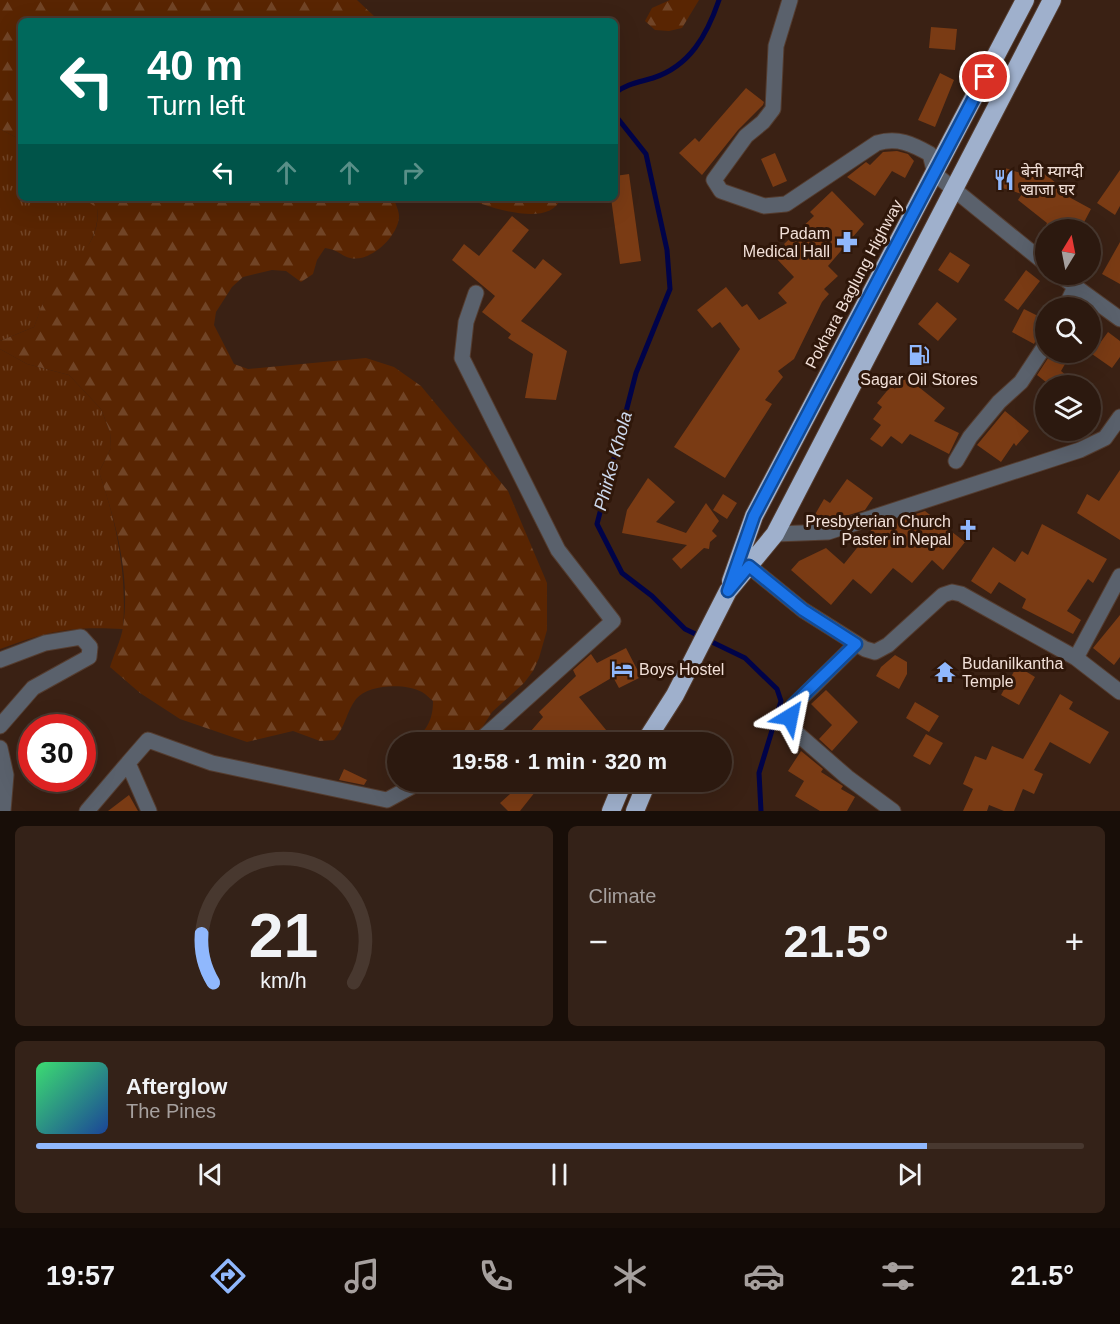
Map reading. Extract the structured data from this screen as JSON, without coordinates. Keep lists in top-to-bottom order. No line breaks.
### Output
{"streets":{"highway":["Pokhara Baglung Highway"]},"water":["Phirke Khola"],"places":{"restaurant":["बेनी म्याग्दी खाजा घर"],"pharmacy":["Padam Medical Hall"],"fuel station":["Sagar Oil Stores"],"church":["Presbyterian Church Paster in Nepal"],"hotel":["Boys Hostel"],"temple":["Budanilkantha Temple"]},"north":"top","page":{"turn":["40 m","Turn left"],"limit":"30","trip":"19:58 · 1 min · 320 m","tile":"Climate","heat":["−","21.5°","+"],"song":["Afterglow","The Pines"],"tabs":["19:57","21.5°"],"gauge":["21","km/h"]}}
